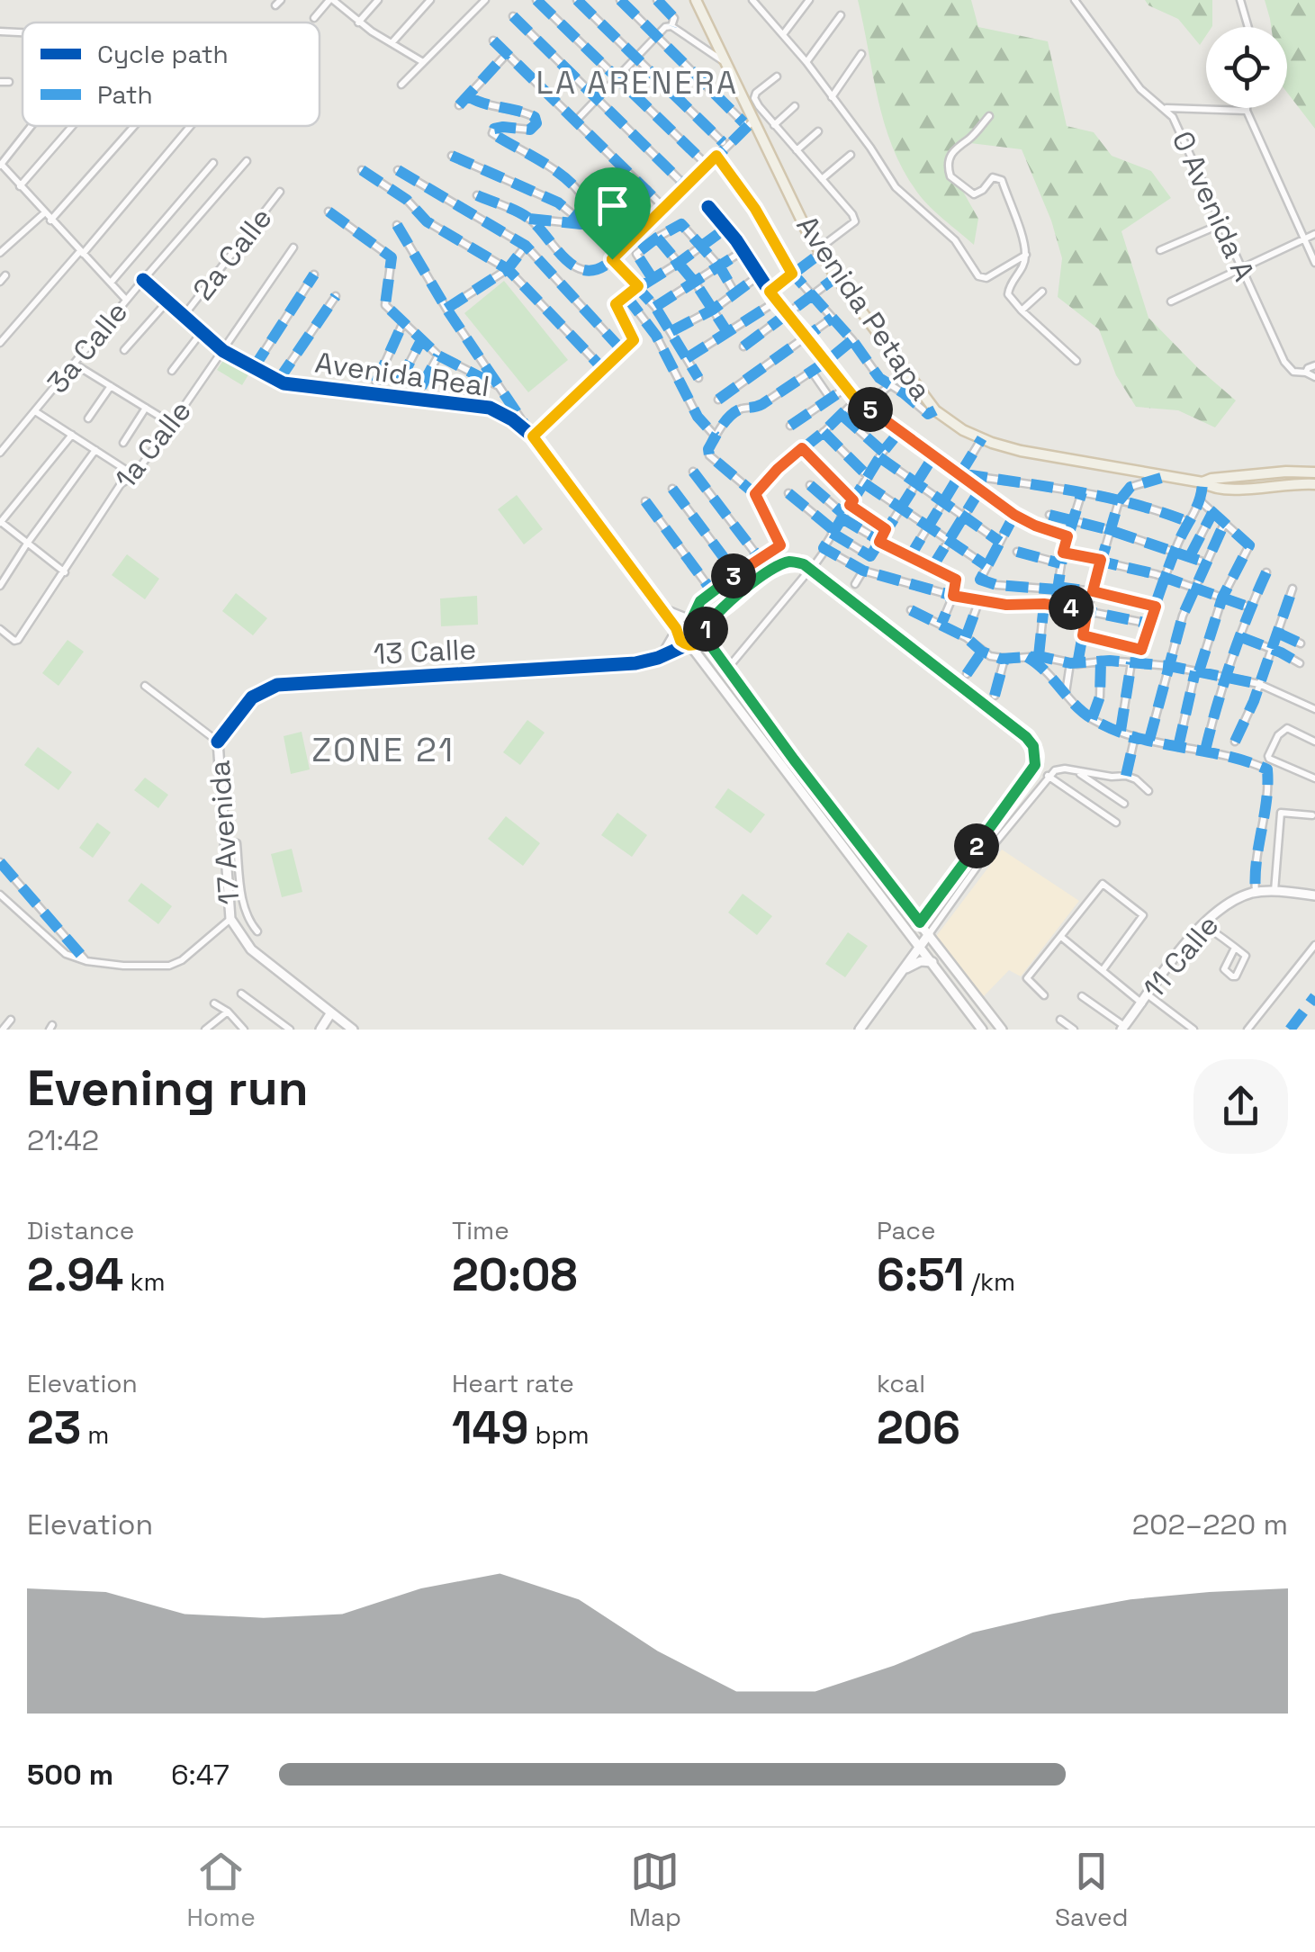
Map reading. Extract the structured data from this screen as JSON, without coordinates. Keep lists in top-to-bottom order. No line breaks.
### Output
{"streets":{"main road":["Avenida Petapa"],"street":["0 Avenida A","2a Calle","3a Calle","Avenida Real","1a Calle","13 Calle","17 Avenida","11 Calle"]},"crossings":[["2a Calle","Avenida Real"],["3a Calle","Avenida Real"],["Avenida Real","1a Calle"],["Avenida Real","13 Calle"],["13 Calle","17 Avenida"]],"districts":["LA ARENERA","ZONE 21"],"legend":["Cycle path","Path"],"page":{"pins":["5","3","4","1","2"],"heading":["Evening run","21:42"],"stats":[["Distance","2.94 km"],["Time","20:08"],["Pace","6:51 /km"],["Elevation","23 m"],["Heart rate","149 bpm"],["kcal","206"]],"chart":["Elevation","202–220 m"],"list":[{"name":"500 m","note":"6:47"}],"tabs":["Home","Map","Saved"]}}
